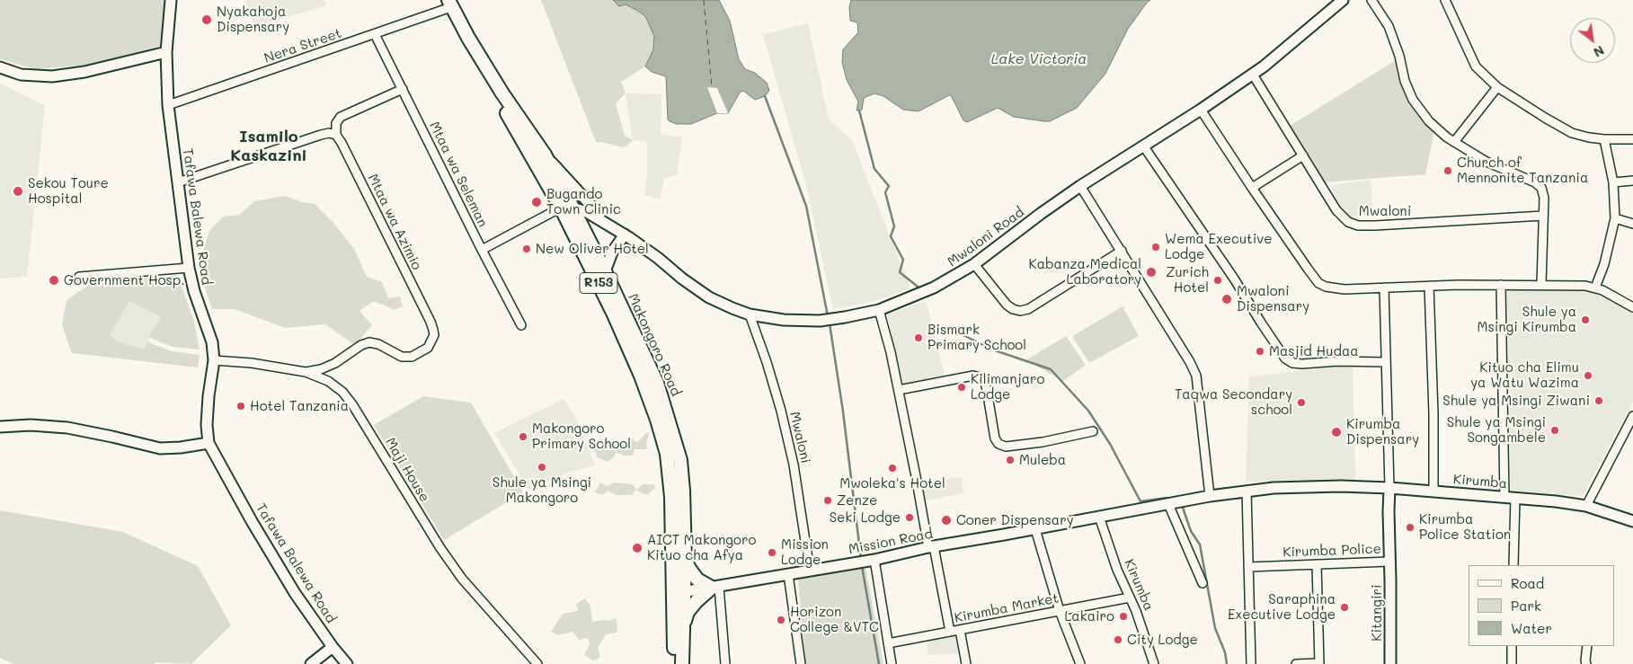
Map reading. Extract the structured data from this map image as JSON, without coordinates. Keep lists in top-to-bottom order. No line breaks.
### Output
{"streets":{"main road":["R153","Makongoro Road"],"street":["Nera Street","Mtaa wa Seleman","Mwaloni","Tafawa Balewa Road","Mtaa wa Azimio","Mwaloni Road","Maji House","Kirumba","Mission Road","Kirumba Police","Kirumba Market","Kitangiri"]},"crossings":[["Nera Street","Mtaa wa Seleman"],["Nera Street","Tafawa Balewa Road"],["Nera Street","Makongoro Road"],["Mwaloni","Mwaloni Road"],["Mwaloni","Mission Road"],["Tafawa Balewa Road","Maji House"],["Mtaa wa Azimio","Maji House"],["Mwaloni Road","Makongoro Road"],["Makongoro Road","Mission Road"],["Kirumba","Mission Road"],["Kirumba","Kirumba Police"],["Kirumba","Kirumba Market"],["Kirumba Police","Kitangiri"]],"districts":["Isamilo Kaskazini"],"water":["Lake Victoria"],"places":["Nyakahoja Dispensary","Church of Mennonite Tanzania","Sekou Toure Hospital","Bugando Town Clinic","Wema Executive Lodge","New Oliver Hotel","Kabanza Medical Laboratory","Government Hosp.","Zurich Hotel","Mwaloni Dispensary","Shule ya Msingi Kirumba","Bismark Primary School","Masjid Hudaa","Kituo cha Elimu ya Watu Wazima","Kilimanjaro Lodge","Shule ya Msingi Ziwani","Taqwa Secondary school","Hotel Tanzania","Shule ya Msingi Songambele","Kirumba Dispensary","Makongoro Primary School","Muleba","Shule ya Msingi Makongoro","Mwoleka's Hotel","Zenze","Seki Lodge","Coner Dispensary","Kirumba Police Station","AICT Makongoro Kituo cha Afya","Mission Lodge","Saraphina Executive Lodge","Lakairo","Horizon College &VTC","City Lodge"],"legend":["Road","Park","Water"],"north":"bottom right"}
